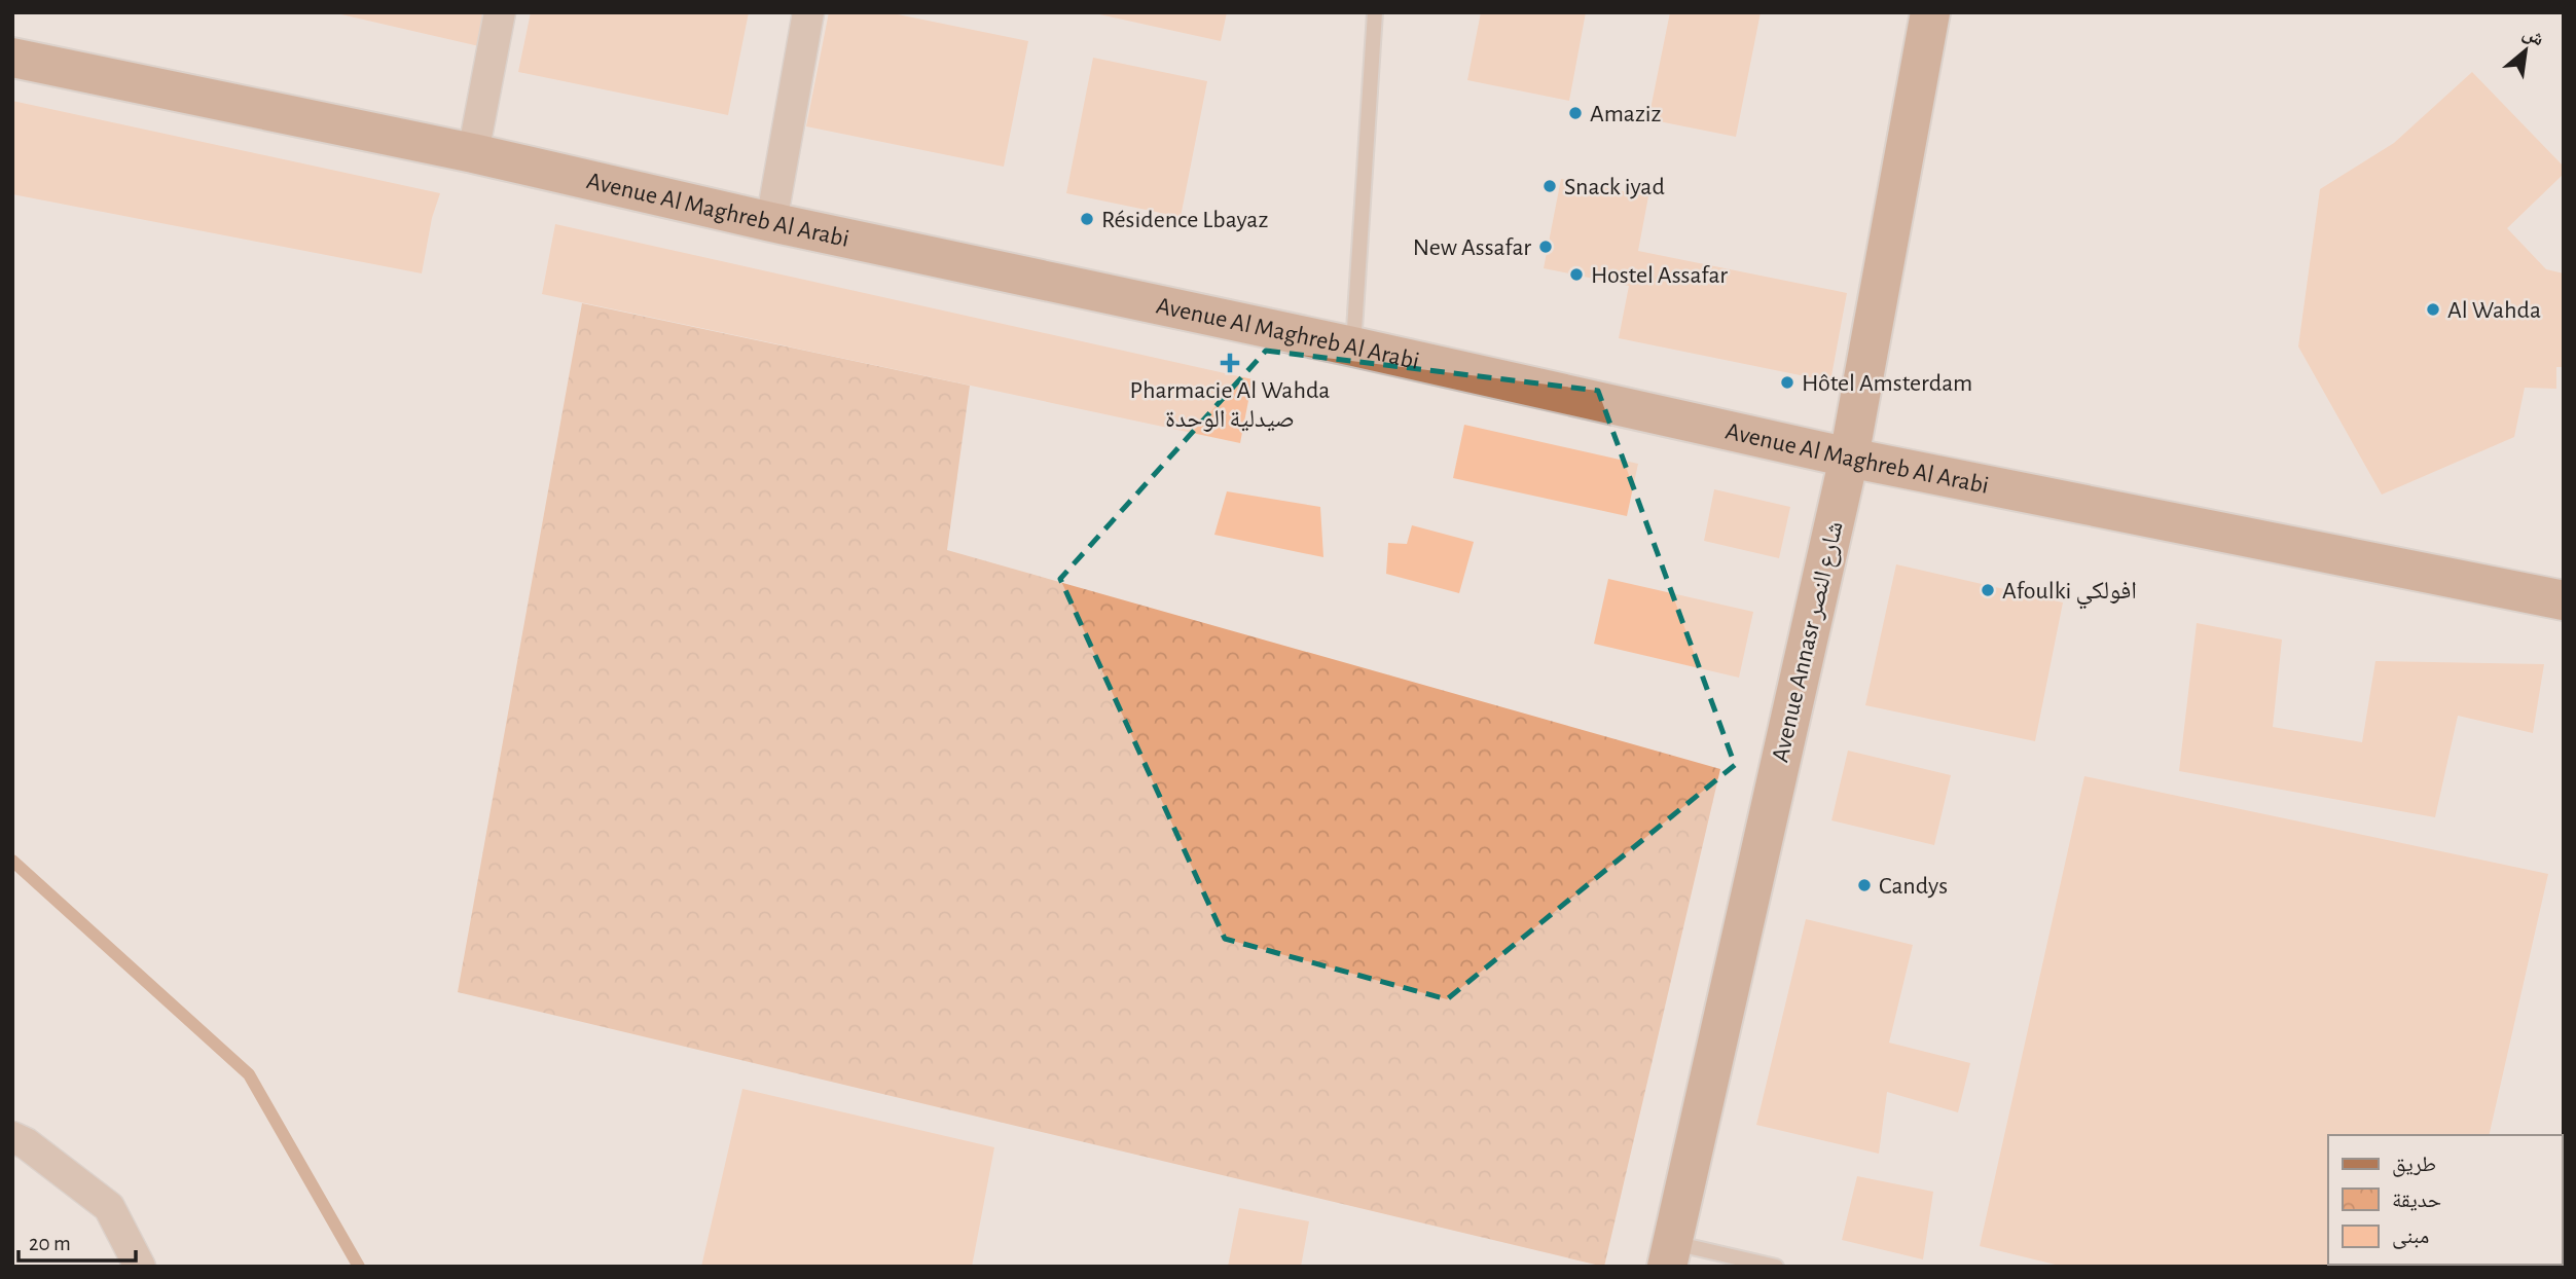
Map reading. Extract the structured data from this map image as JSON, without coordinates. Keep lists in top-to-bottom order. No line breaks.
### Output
{"streets":{"main road":["Avenue Al Maghreb Al Arabi","Avenue Annasr شارع النصر"]},"crossings":[["Avenue Al Maghreb Al Arabi","Avenue Annasr شارع النصر"]],"places":{"other":["Amaziz","Snack iyad","Résidence Lbayaz","New Assafar","Hostel Assafar","Al Wahda","Hôtel Amsterdam","Afoulki افولكي","Candys"],"health":["Pharmacie Al Wahda صيدلية الوحدة"]},"legend":["طريق","حديقة","مبنى"],"scale_bar":"20 m","north":"top right"}
